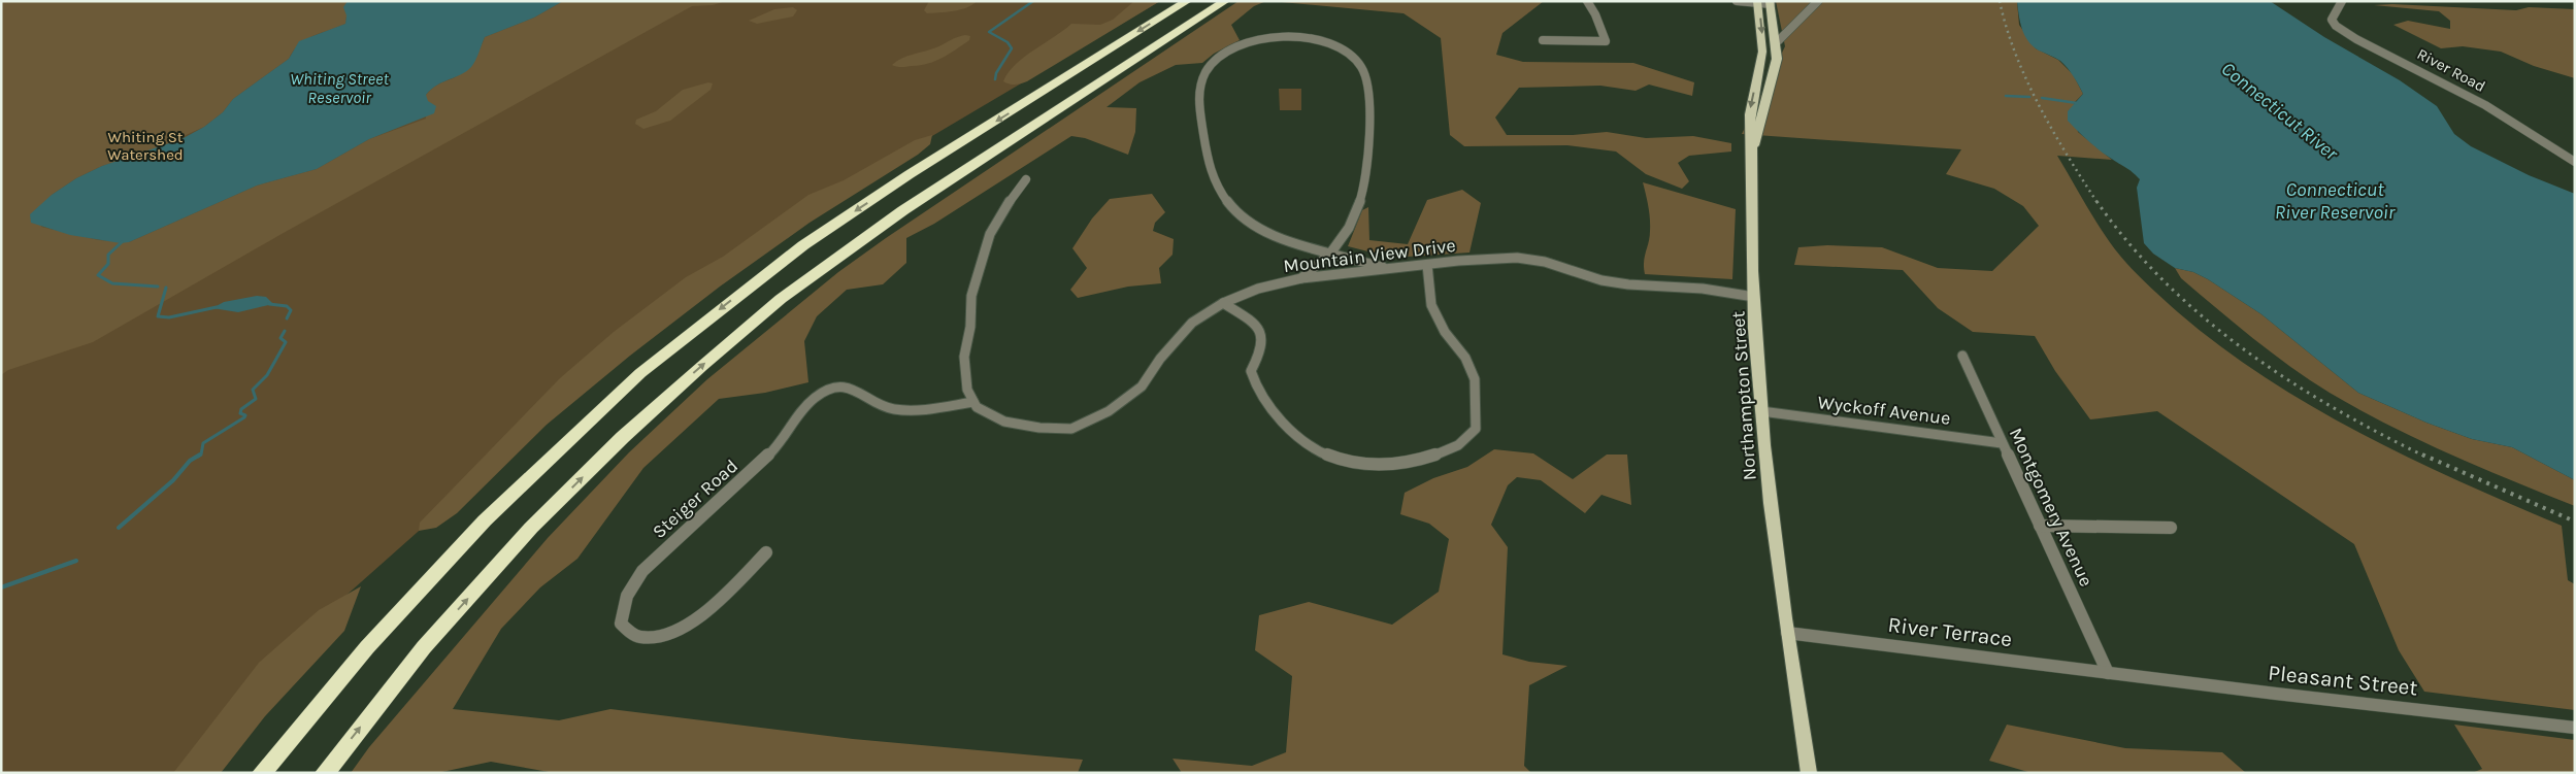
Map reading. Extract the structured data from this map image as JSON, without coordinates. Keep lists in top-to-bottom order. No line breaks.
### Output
{"streets":{"main road":["Northampton Street"],"street":["River Road","Mountain View Drive","Wyckoff Avenue","Steiger Road","Montgomery Avenue","River Terrace","Pleasant Street"]},"crossings":[["Mountain View Drive","Northampton Street"],["Mountain View Drive","Steiger Road"],["Northampton Street","Wyckoff Avenue"],["Northampton Street","River Terrace"],["Wyckoff Avenue","Montgomery Avenue"],["Montgomery Avenue","River Terrace"],["Montgomery Avenue","Pleasant Street"],["River Terrace","Pleasant Street"]],"water":["Whiting Street Reservoir","Connecticut River","Connecticut River Reservoir"],"parks":["Whiting St Watershed"]}
